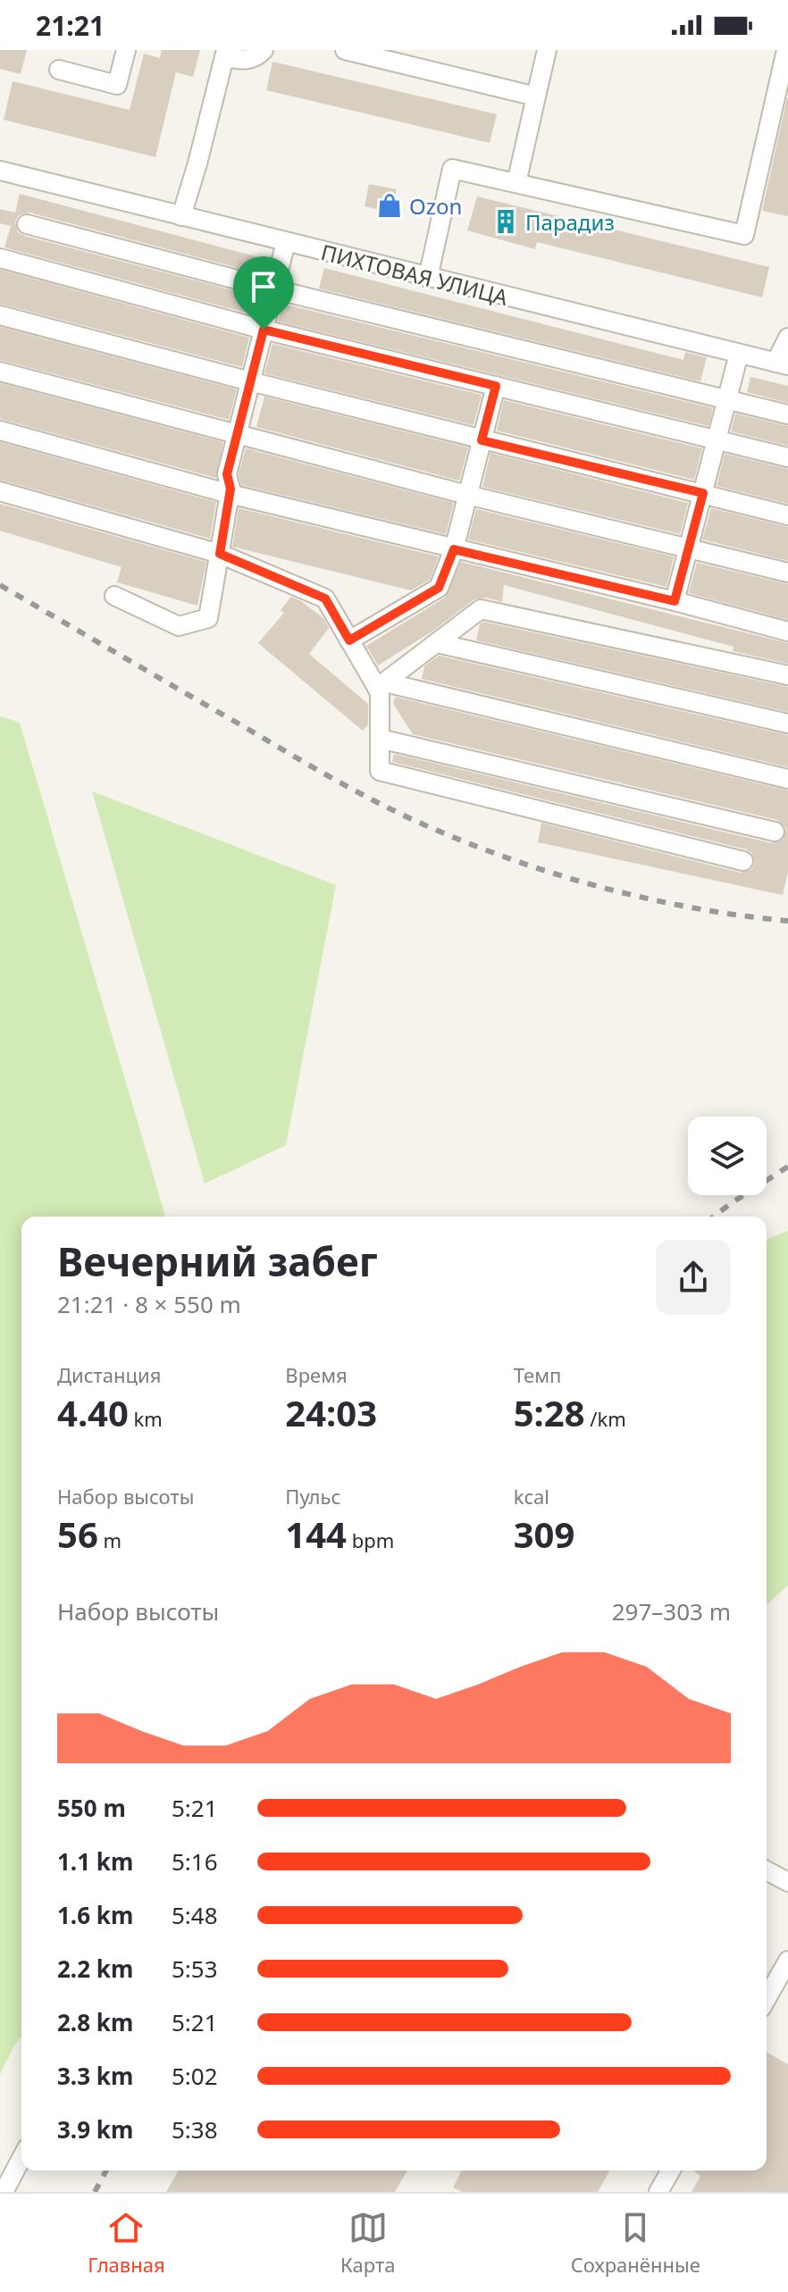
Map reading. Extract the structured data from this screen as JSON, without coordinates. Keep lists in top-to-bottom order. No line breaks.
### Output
{"streets":{"street":["ПИХТОВАЯ УЛИЦА"]},"places":{"shop":["Ozon"],"building":["Парадиз"]},"page":{"status":"21:21","heading":["Вечерний забег","21:21 · 8 × 550 m"],"stats":[["Дистанция","4.40 km"],["Время","24:03"],["Темп","5:28 /km"],["Набор высоты","56 m"],["Пульс","144 bpm"],["kcal","309"]],"chart":["Набор высоты","297–303 m"],"list":[{"name":"550 m","note":"5:21"},{"name":"1.1 km","note":"5:16"},{"name":"1.6 km","note":"5:48"},{"name":"2.2 km","note":"5:53"},{"name":"2.8 km","note":"5:21"},{"name":"3.3 km","note":"5:02"},{"name":"3.9 km","note":"5:38"}],"tabs":["Главная","Карта","Сохранённые"]}}
